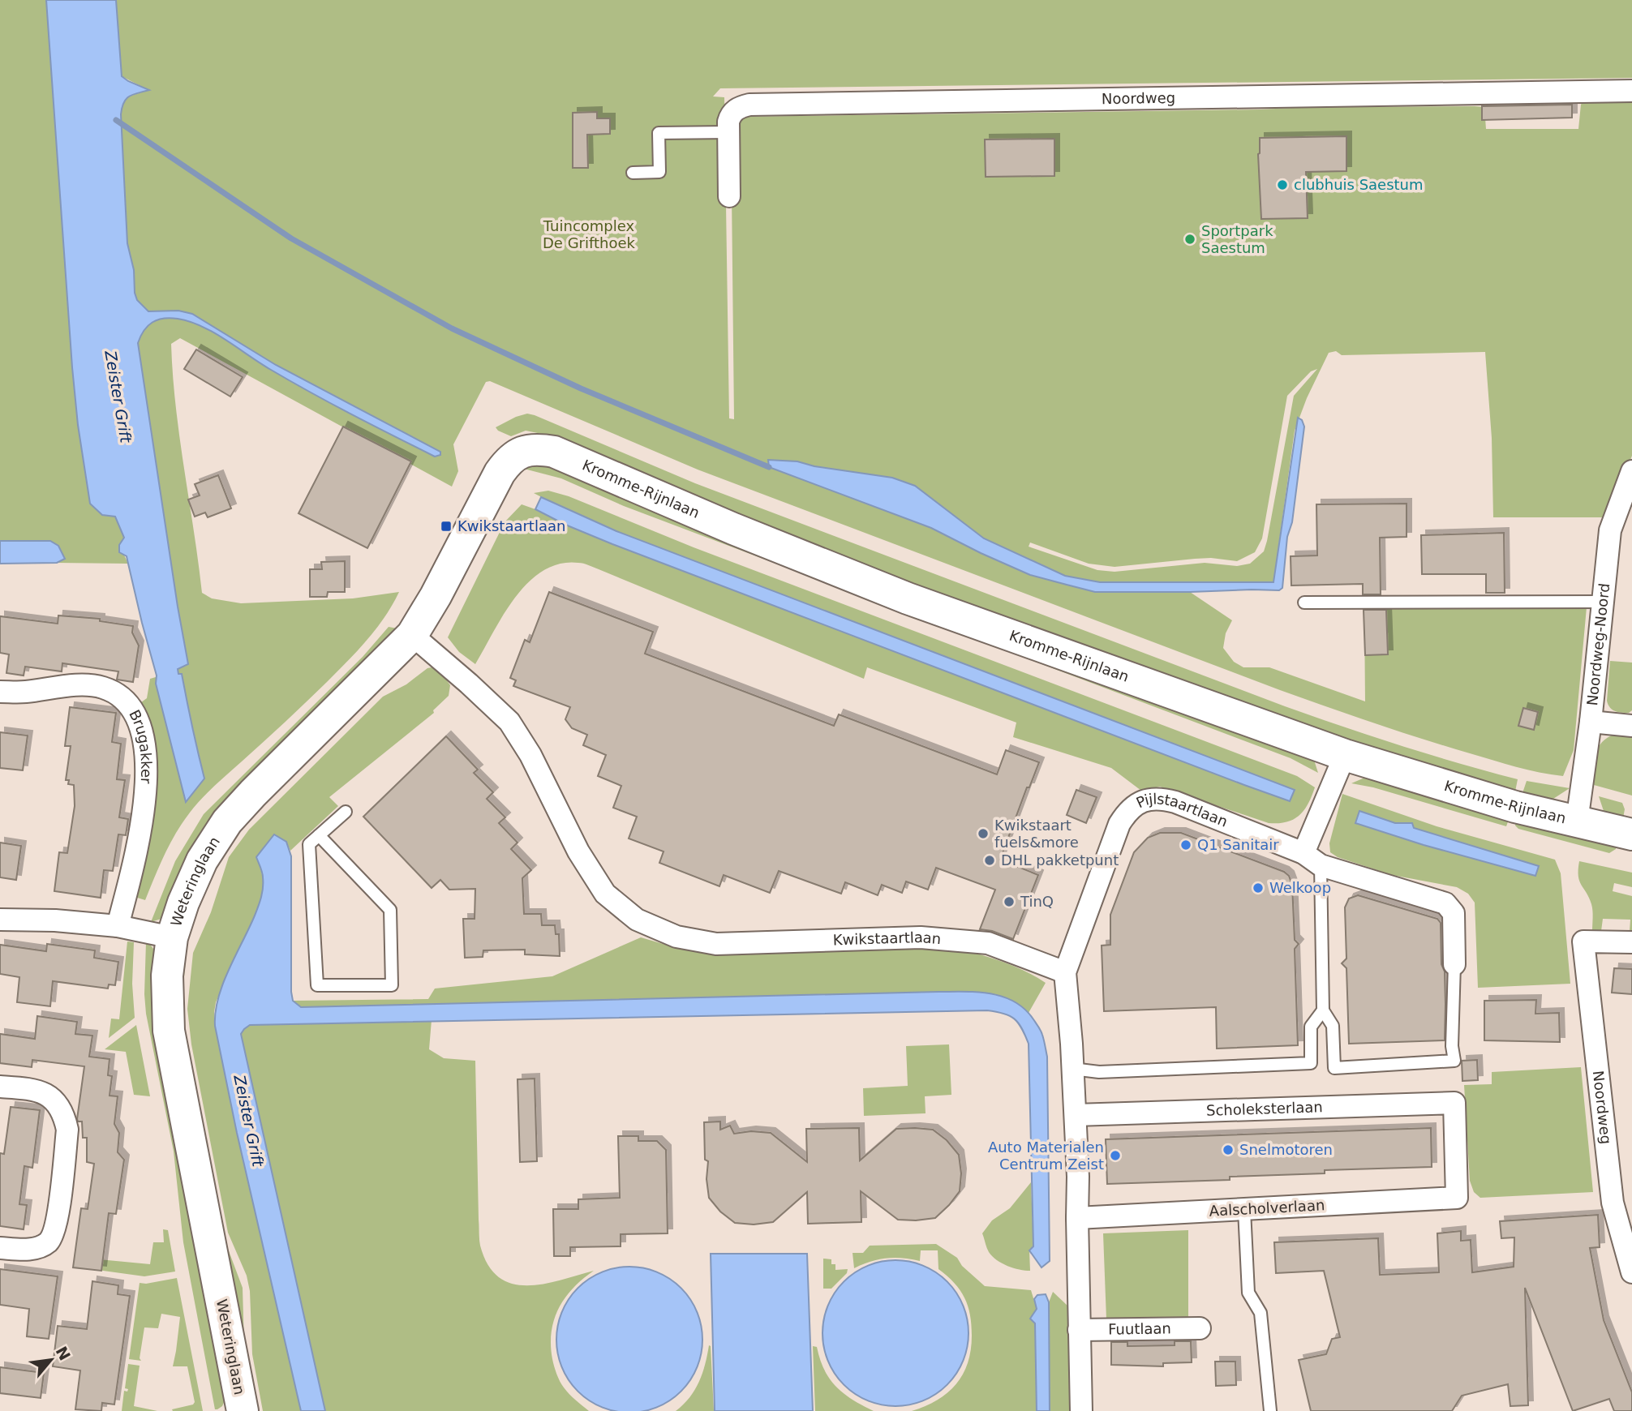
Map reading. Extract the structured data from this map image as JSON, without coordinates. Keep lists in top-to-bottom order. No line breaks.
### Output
{"streets":{"street":["Noordweg","Kromme-Rijnlaan","Noordweg-Noord","Brugakker","Pijlstaartlaan","Weteringlaan","Kwikstaartlaan","Scholeksterlaan","Aalscholverlaan","Fuutlaan"]},"crossings":[["Kromme-Rijnlaan","Noordweg-Noord"],["Kromme-Rijnlaan","Weteringlaan"],["Pijlstaartlaan","Kwikstaartlaan"],["Weteringlaan","Kwikstaartlaan"],["Scholeksterlaan","Aalscholverlaan"]],"water":["Zeister Grift"],"parks":["Tuincomplex De Grifthoek"],"places":{"other":["clubhuis Saestum","Sportpark Saestum","Kwikstaart fuels&more","Q1 Sanitair","DHL pakketpunt","Welkoop","TinQ","Snelmotoren","Auto Materialen Centrum Zeist"],"transit":["Kwikstaartlaan"]},"north":"top right"}
